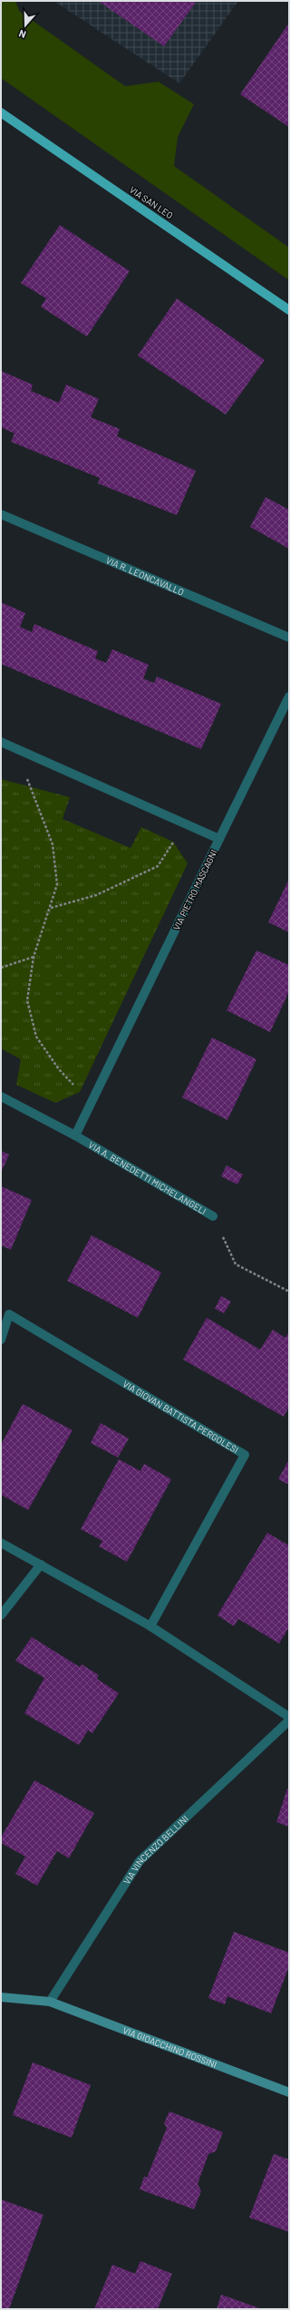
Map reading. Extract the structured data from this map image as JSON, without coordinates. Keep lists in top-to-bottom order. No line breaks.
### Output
{"streets":{"main road":["VIA SAN LEO"],"street":["VIA R. LEONCAVALLO","VIA PIETRO MASCAGNI","VIA A. BENEDETTI MICHELANGELI","VIA GIOVAN BATTISTA PERGOLESI","VIA VINCENZO BELLINI","VIA GIOACCHINO ROSSINI"]},"crossings":[["VIA PIETRO MASCAGNI","VIA A. BENEDETTI MICHELANGELI"],["VIA VINCENZO BELLINI","VIA GIOACCHINO ROSSINI"]],"north":"bottom"}
